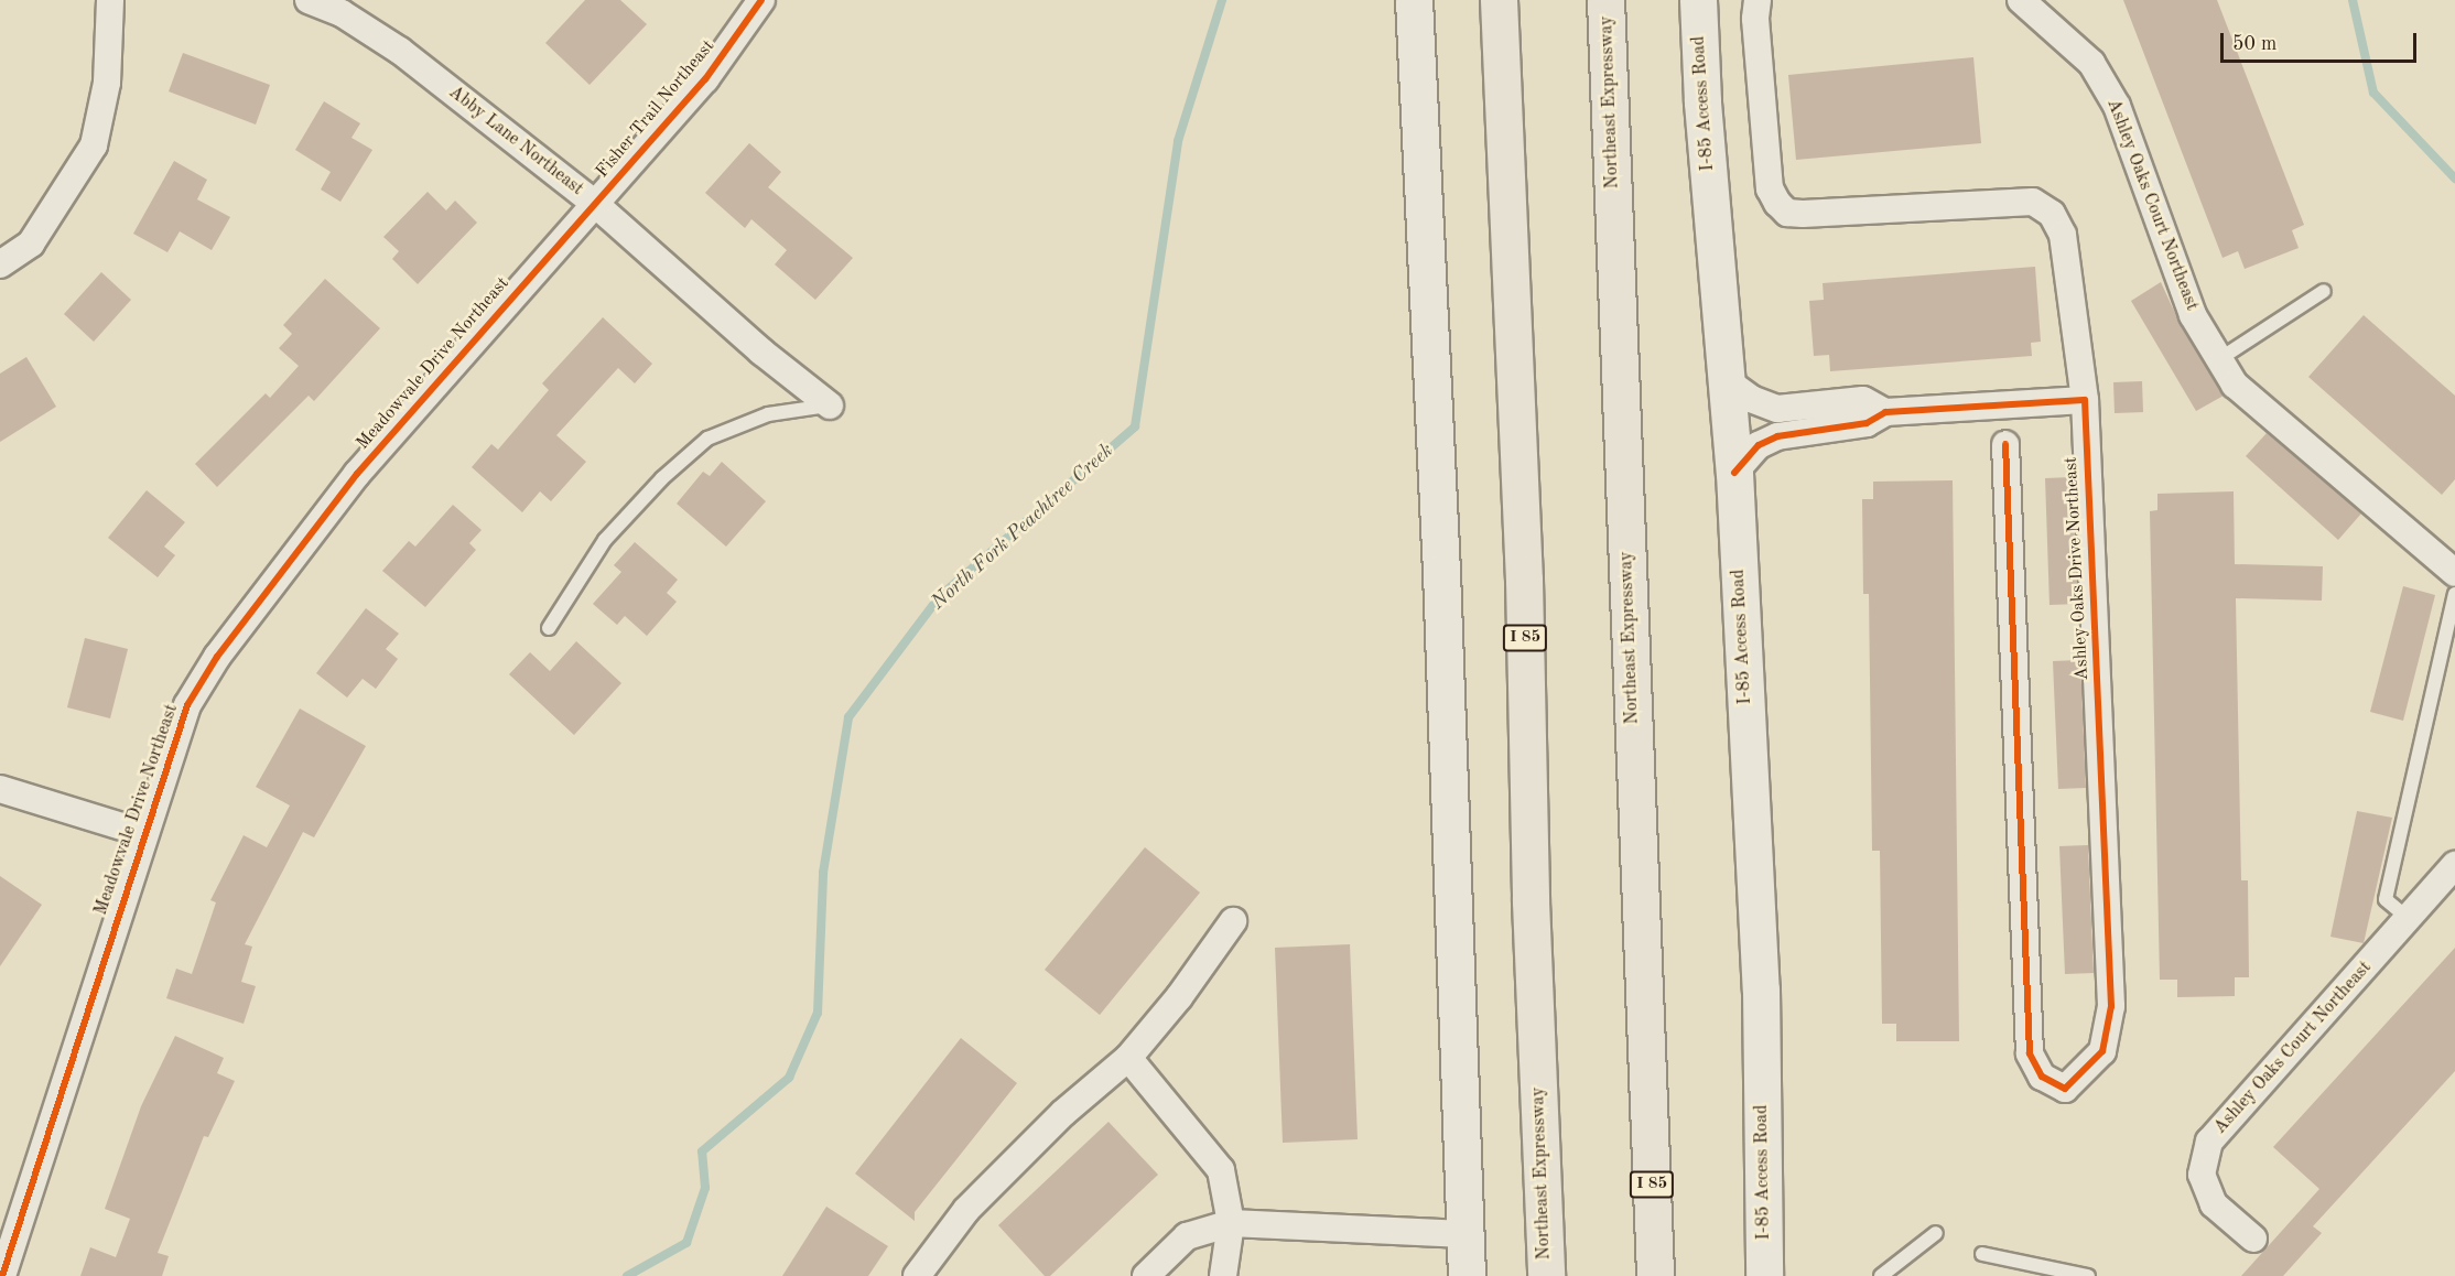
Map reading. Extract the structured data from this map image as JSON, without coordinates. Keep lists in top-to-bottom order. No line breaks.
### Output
{"streets":{"highway":["Northeast Expressway","I 85"],"main road":["I-85 Access Road"],"street":["Fisher Trail Northeast","Abby Lane Northeast","Ashley Oaks Court Northeast","Meadowvale Drive Northeast","Ashley Oaks Drive Northeast"]},"crossings":[["Fisher Trail Northeast","Abby Lane Northeast"],["Fisher Trail Northeast","Meadowvale Drive Northeast"],["Abby Lane Northeast","Meadowvale Drive Northeast"]],"water":["North Fork Peachtree Creek"],"scale_bar":"50 m"}
